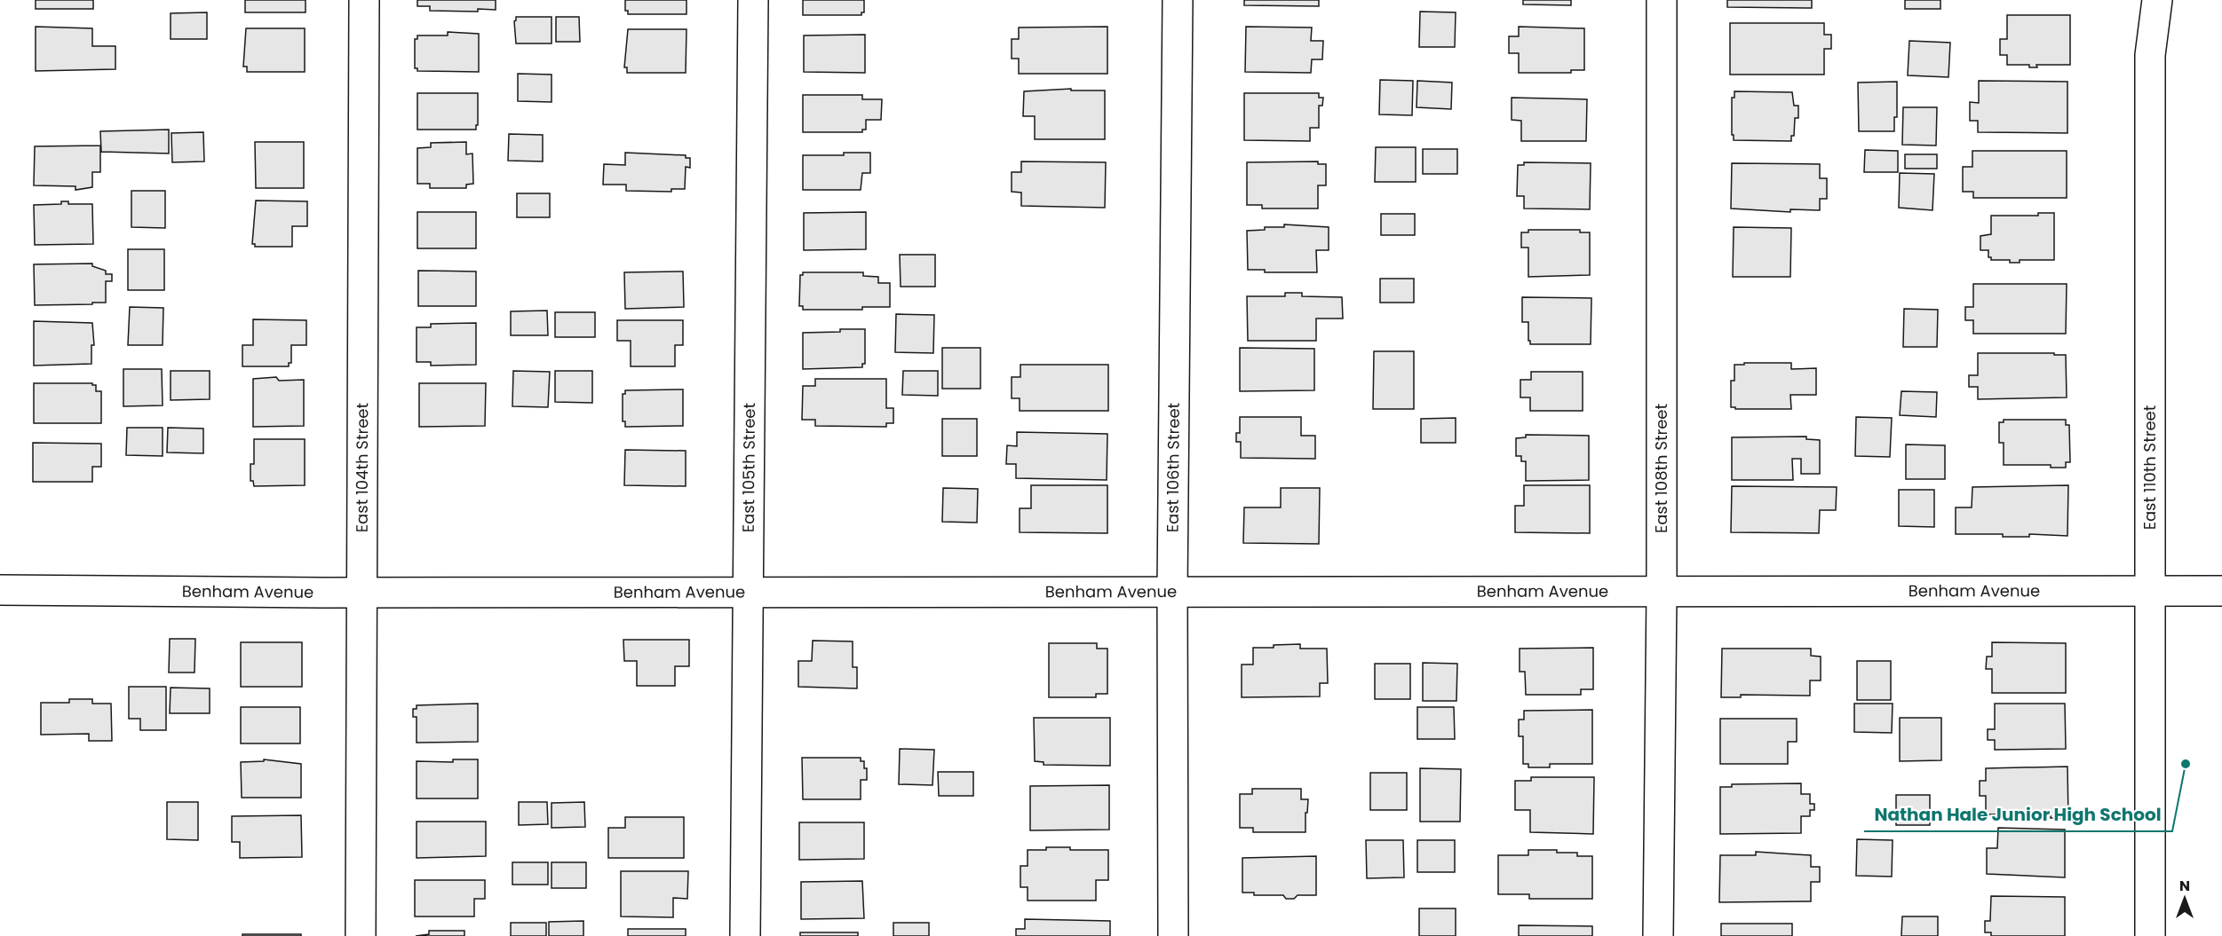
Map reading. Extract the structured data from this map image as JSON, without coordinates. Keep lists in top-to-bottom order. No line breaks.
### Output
{"streets":{"street":["East 106th Street","East 110th Street","East 104th Street","East 105th Street","East 108th Street","Benham Avenue"]},"crossings":[["East 106th Street","Benham Avenue"],["East 110th Street","Benham Avenue"],["East 104th Street","Benham Avenue"],["East 105th Street","Benham Avenue"],["East 108th Street","Benham Avenue"]],"places":["Nathan Hale Junior High School"],"north":"top"}
